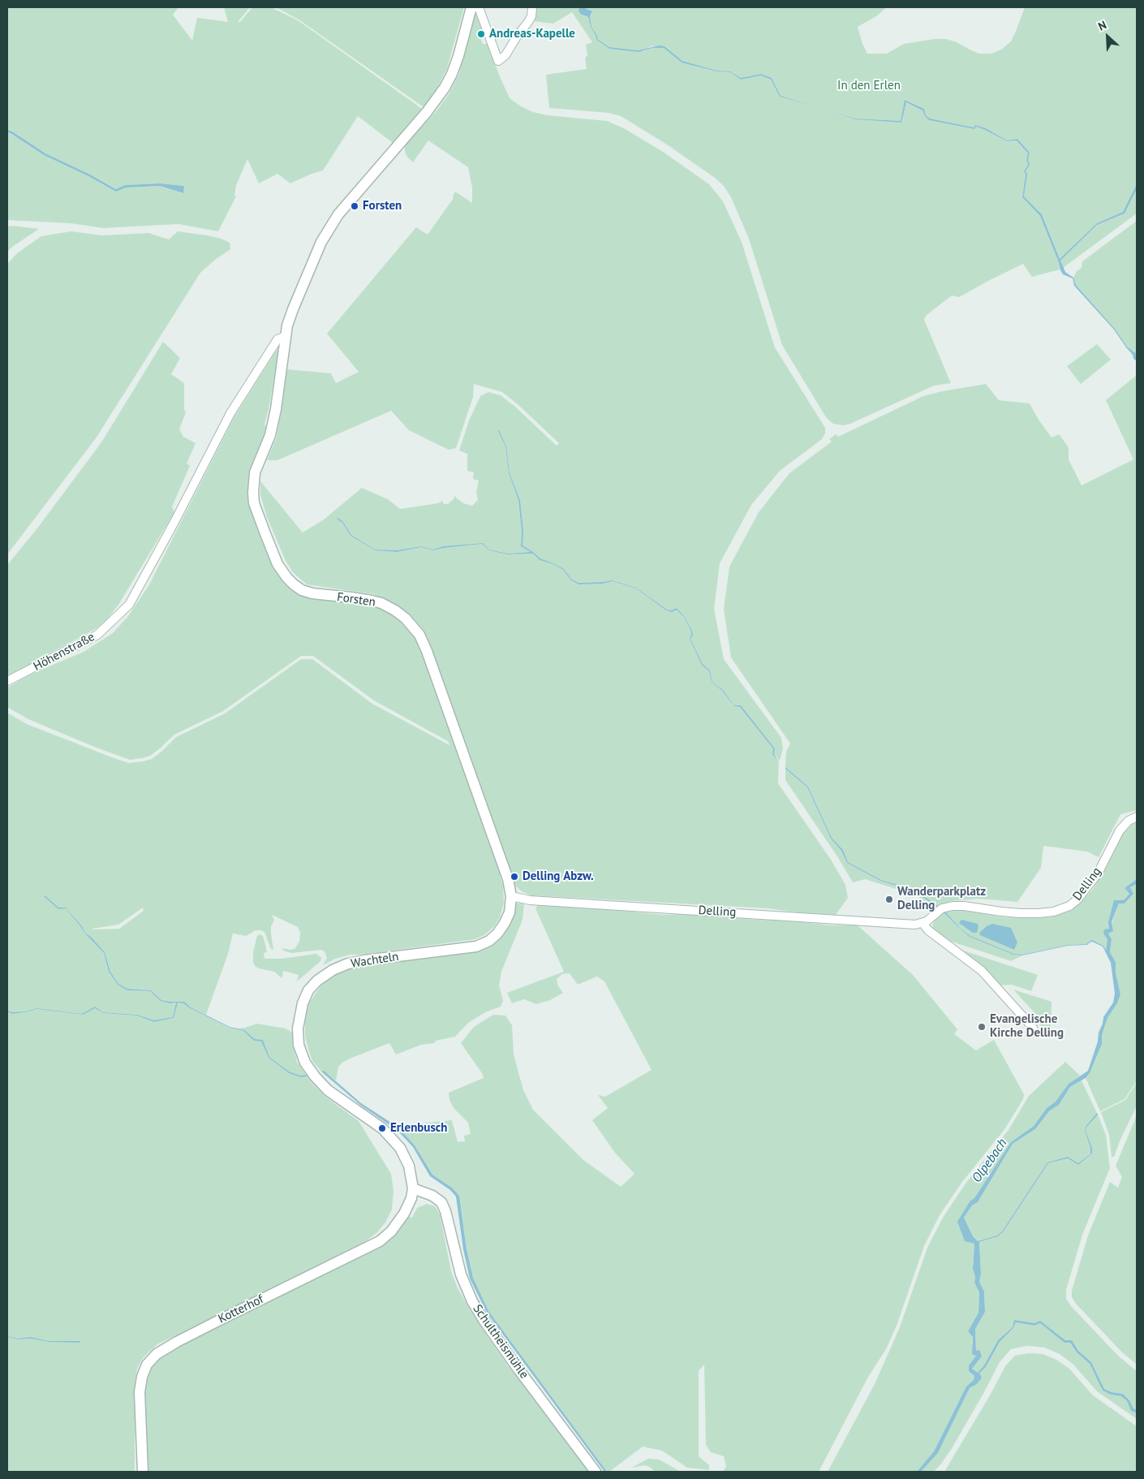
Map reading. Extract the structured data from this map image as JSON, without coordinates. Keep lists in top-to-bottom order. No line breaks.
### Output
{"streets":{"street":["Forsten","Höhenstraße","Delling","Wachteln","Kotterhof","Schultheismühle"]},"crossings":[["Forsten","Höhenstraße"],["Forsten","Delling"],["Forsten","Wachteln"],["Delling","Wachteln"],["Wachteln","Kotterhof"],["Wachteln","Schultheismühle"],["Kotterhof","Schultheismühle"]],"water":["Olpebach"],"parks":["In den Erlen"],"places":["Andreas-Kapelle","Forsten","Delling Abzw.","Wanderparkplatz Delling","Evangelische Kirche Delling","Erlenbusch"],"north":"top left"}
